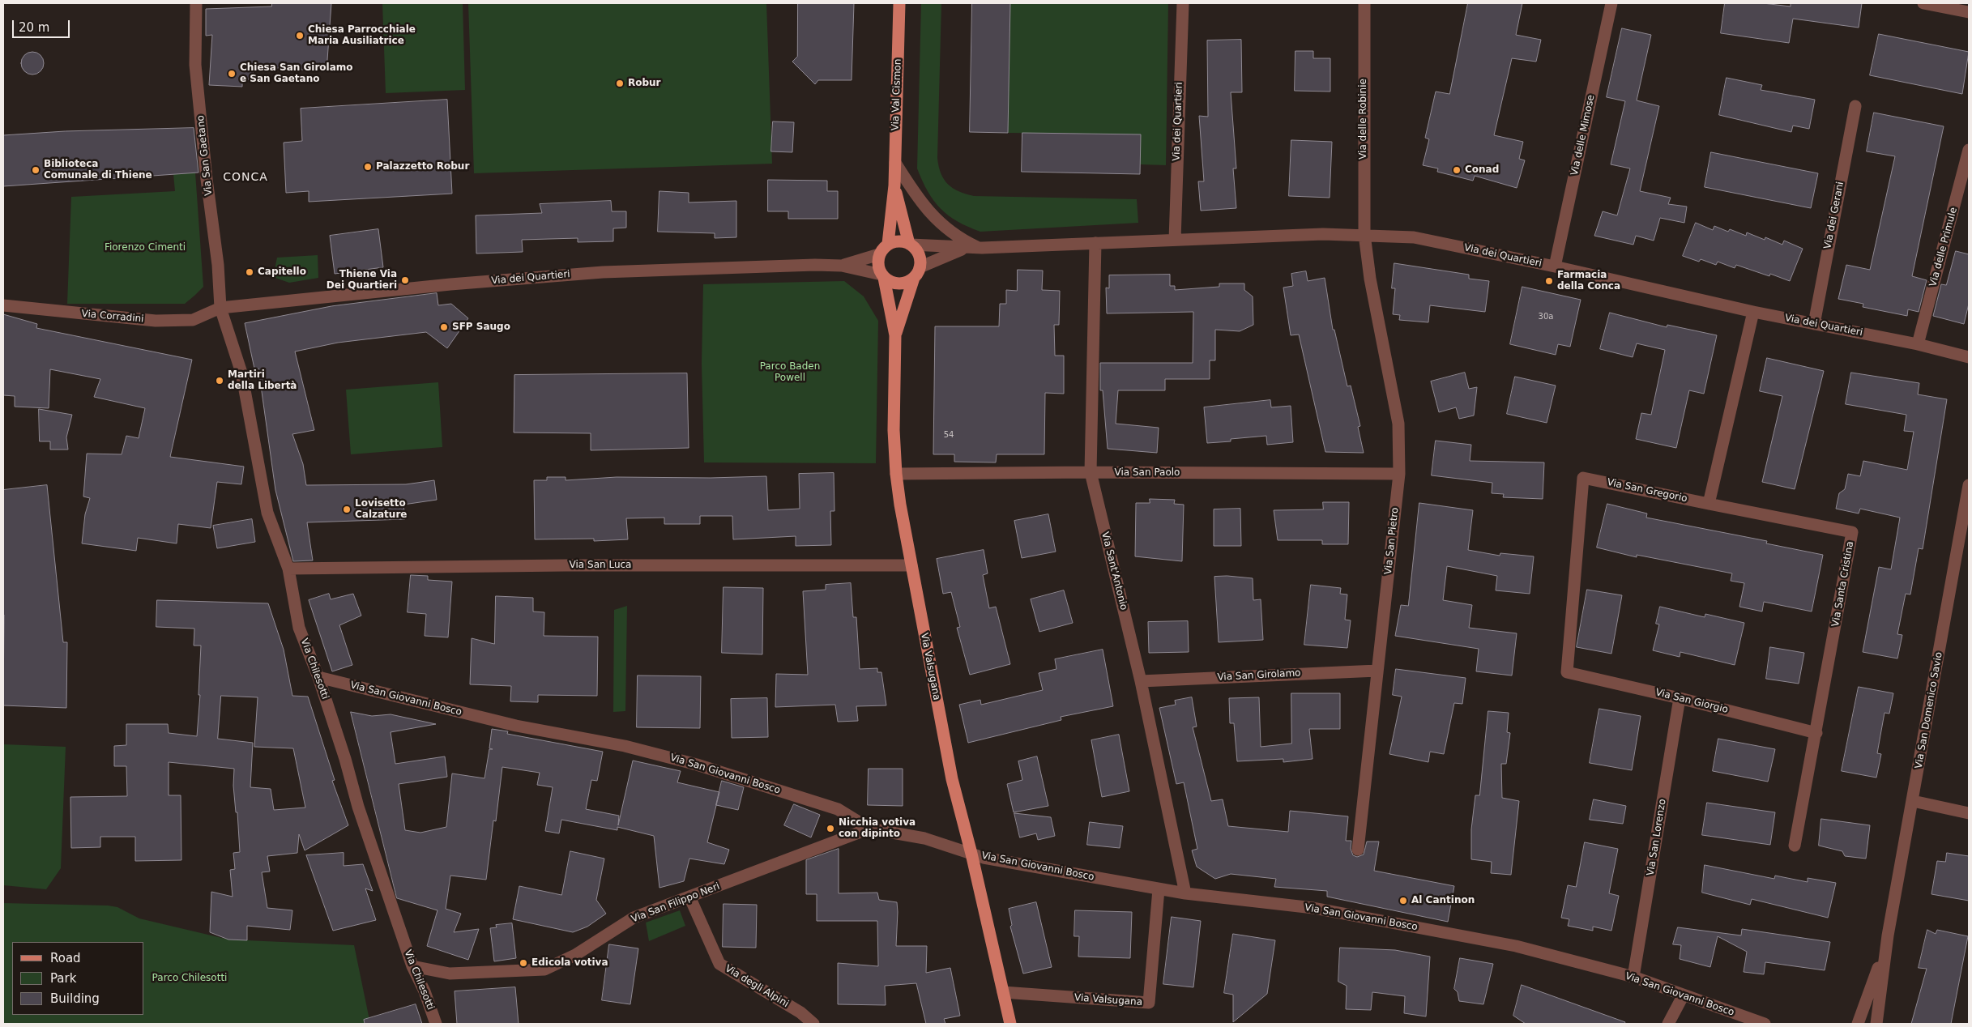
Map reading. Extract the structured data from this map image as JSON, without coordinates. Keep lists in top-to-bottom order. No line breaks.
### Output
{"streets":{"main road":["Via Val Cismon","Via Valsugana"],"street":["Via delle Robinie","Via dei Quartieri","Via delle Mimose","Via San Gaetano","Via dei Gerani","Via delle Primule","Via Corradini","Via San Paolo","Via San Gregorio","Via San Pietro","Via San Luca","Via Sant'Antonio","Via Santa Cristina","Via Chilesotti","Via San Girolamo","Via San Giovanni Bosco","Via San Giorgio","Via San Domenico Savio","Via San Lorenzo","Via San Filippo Neri","Via degli Alpini"]},"crossings":[["Via Val Cismon","Via dei Quartieri"],["Via Val Cismon","Via Valsugana"],["Via delle Robinie","Via dei Quartieri"],["Via delle Robinie","Via San Pietro"],["Via dei Quartieri","Via delle Mimose"],["Via dei Quartieri","Via San Gaetano"],["Via dei Quartieri","Via dei Gerani"],["Via dei Quartieri","Via delle Primule"],["Via dei Quartieri","Via Corradini"],["Via dei Quartieri","Via San Pietro"],["Via dei Quartieri","Via Sant'Antonio"],["Via dei Quartieri","Via Valsugana"],["Via dei Quartieri","Via Chilesotti"],["Via San Gaetano","Via Corradini"],["Via San Gaetano","Via Chilesotti"],["Via Corradini","Via Chilesotti"],["Via San Paolo","Via San Pietro"],["Via San Paolo","Via Sant'Antonio"],["Via San Paolo","Via Valsugana"],["Via San Gregorio","Via Santa Cristina"],["Via San Gregorio","Via San Giorgio"],["Via San Pietro","Via San Girolamo"],["Via San Luca","Via Valsugana"],["Via San Luca","Via Chilesotti"],["Via Sant'Antonio","Via San Girolamo"],["Via Sant'Antonio","Via San Giovanni Bosco"],["Via Santa Cristina","Via San Giorgio"],["Via Valsugana","Via San Giovanni Bosco"],["Via Chilesotti","Via San Giovanni Bosco"],["Via Chilesotti","Via San Filippo Neri"],["Via San Giovanni Bosco","Via San Lorenzo"],["Via San Giovanni Bosco","Via San Filippo Neri"],["Via San Giorgio","Via San Lorenzo"],["Via San Filippo Neri","Via degli Alpini"]],"districts":["CONCA"],"parks":["Fiorenzo Cimenti","Parco Baden Powell","Parco Chilesotti"],"places":["Chiesa Parrocchiale Maria Ausiliatrice","Chiesa San Girolamo e San Gaetano","Robur","Palazzetto Robur","Biblioteca Comunale di Thiene","Conad","Capitello","Thiene Via Dei Quartieri","Farmacia della Conca","SFP Saugo","Martiri della Libertà","Lovisetto Calzature","Nicchia votiva con dipinto","Al Cantinon","Edicola votiva"],"house_numbers":["30a","54"],"legend":["Road","Park","Building"],"scale_bar":"20 m"}
